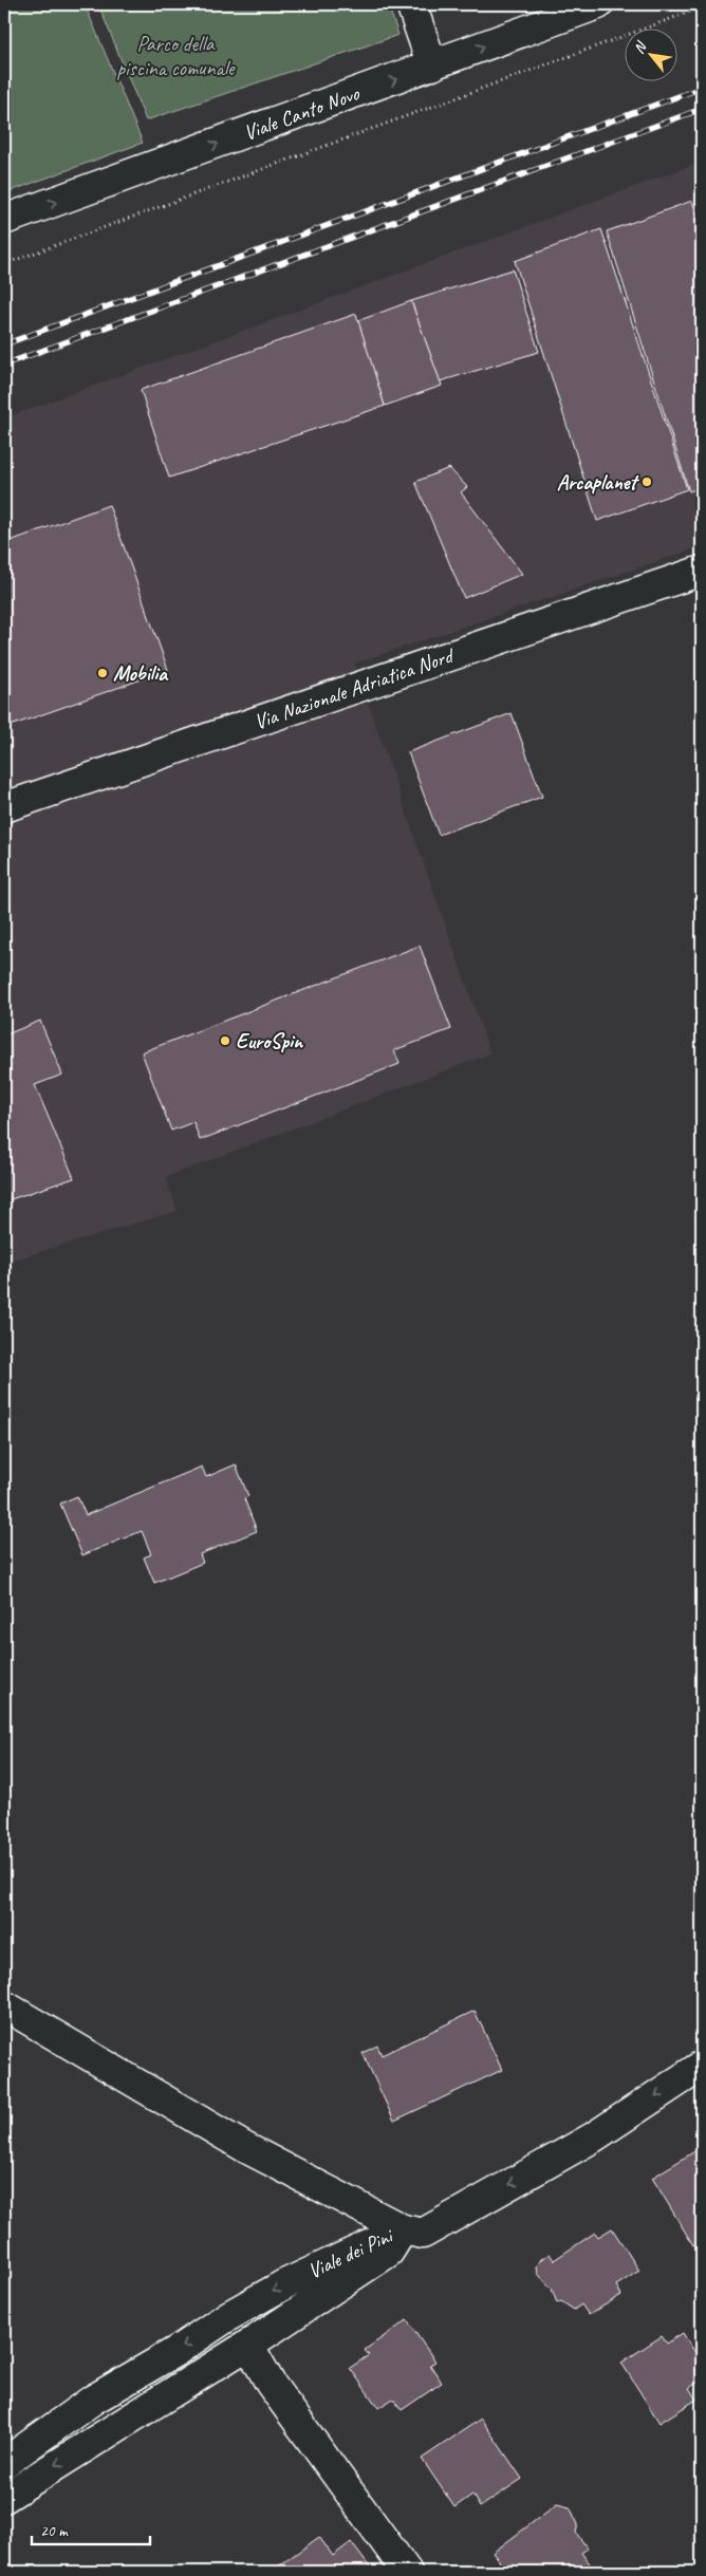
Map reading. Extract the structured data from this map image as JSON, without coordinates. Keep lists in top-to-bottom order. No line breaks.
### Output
{"streets":{"street":["Viale Canto Novo","Via Nazionale Adriatica Nord","Viale dei Pini"]},"one_way":["Viale Canto Novo"],"parks":["Parco della piscina comunale"],"places":["Arcaplanet","Mobilia","EuroSpin"],"scale_bar":"20 m","north":"top left"}
